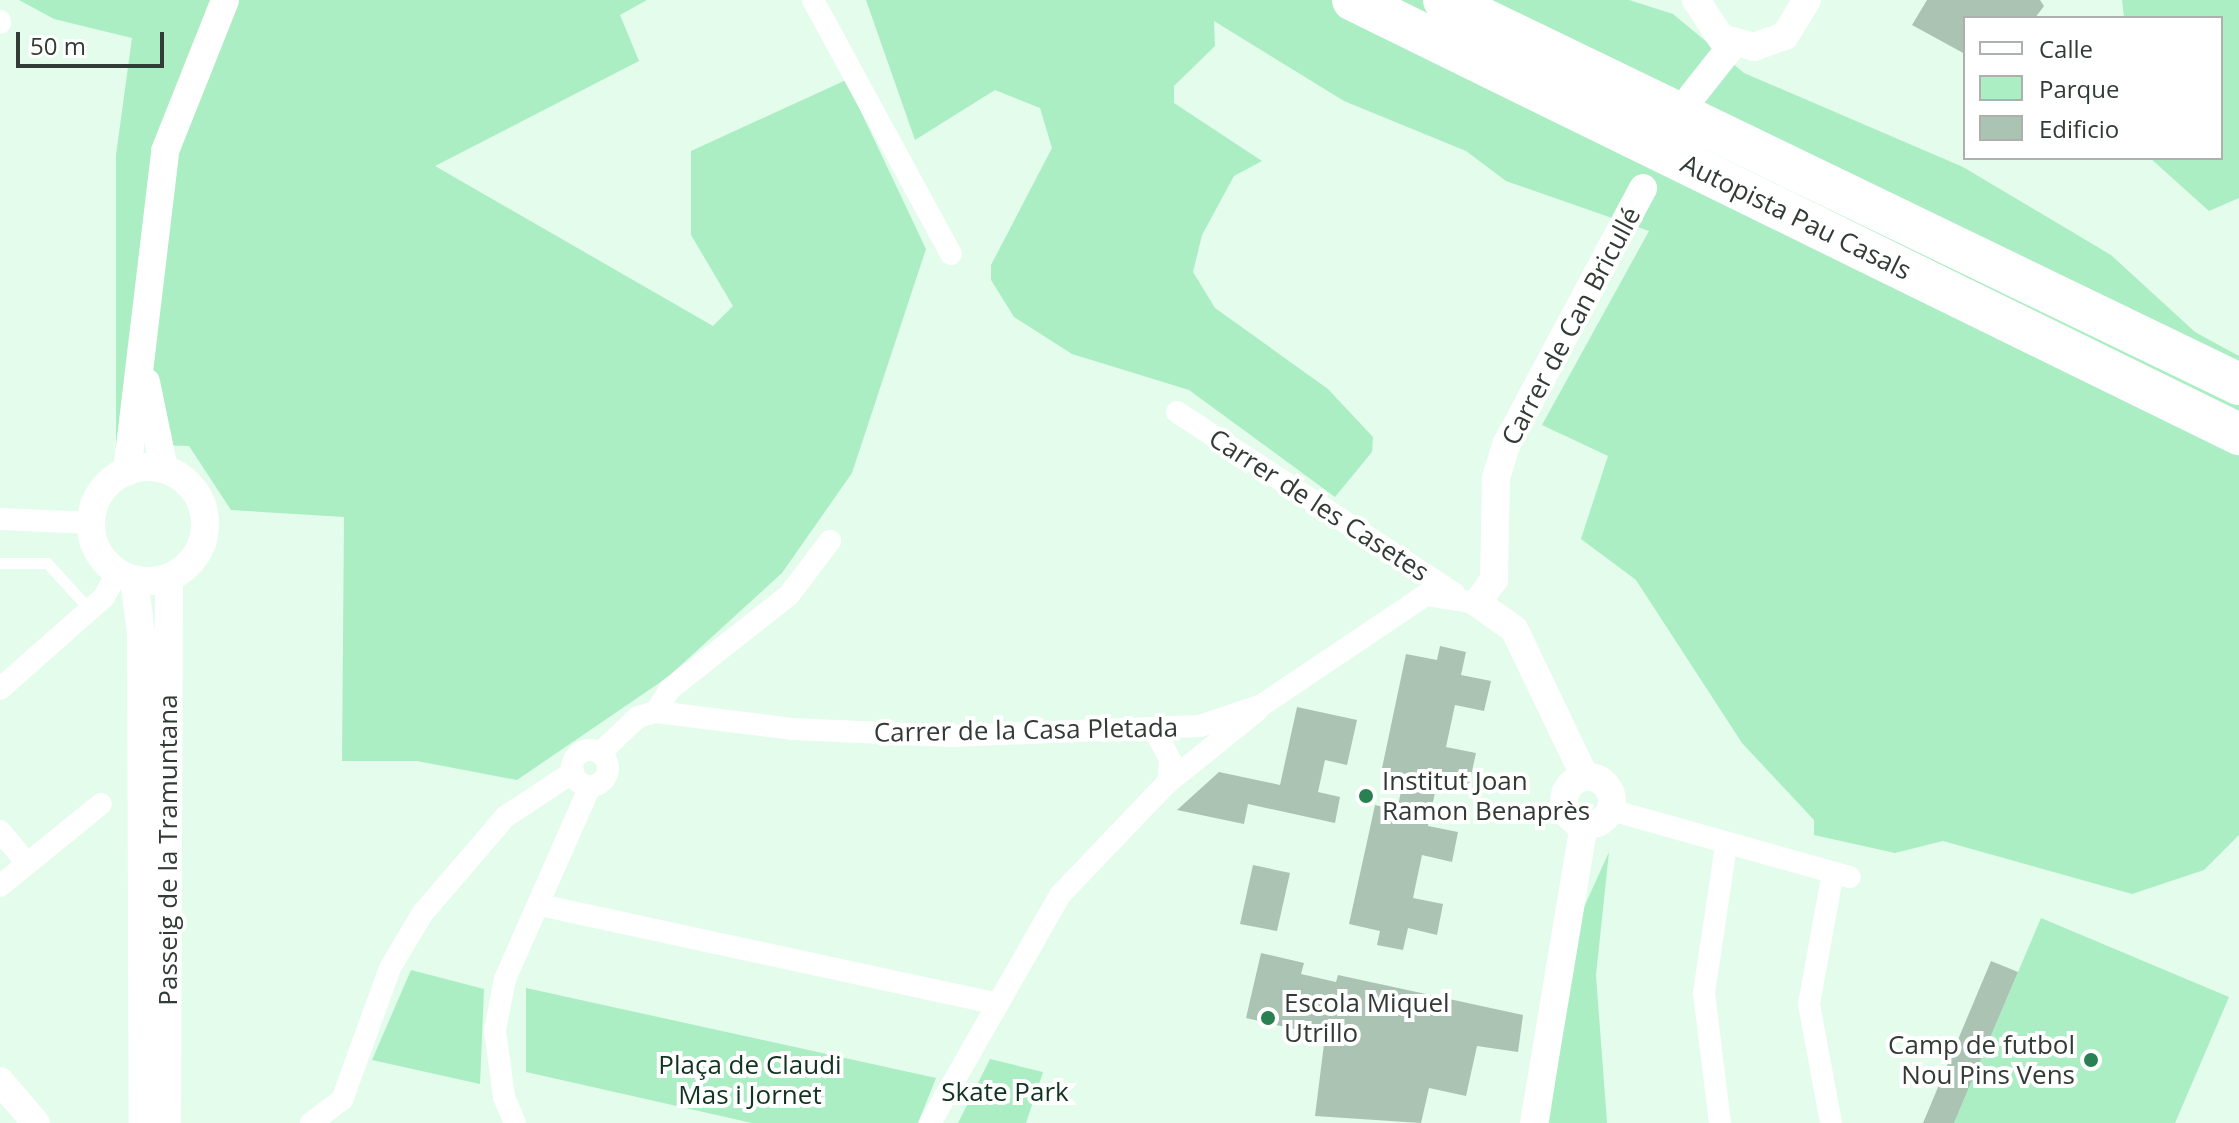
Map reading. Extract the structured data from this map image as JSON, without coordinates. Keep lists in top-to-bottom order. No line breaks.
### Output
{"streets":{"highway":["Autopista Pau Casals"],"street":["Carrer de Can Bricullé","Carrer de les Casetes","Carrer de la Casa Pletada","Passeig de la Tramuntana"]},"crossings":[["Carrer de Can Bricullé","Carrer de les Casetes"],["Carrer de Can Bricullé","Carrer de la Casa Pletada"],["Carrer de les Casetes","Carrer de la Casa Pletada"]],"parks":["Plaça de Claudi Mas i Jornet","Skate Park"],"places":["Institut Joan Ramon Benaprès","Escola Miquel Utrillo","Camp de futbol Nou Pins Vens"],"legend":["Calle","Parque","Edificio"],"scale_bar":"50 m"}
